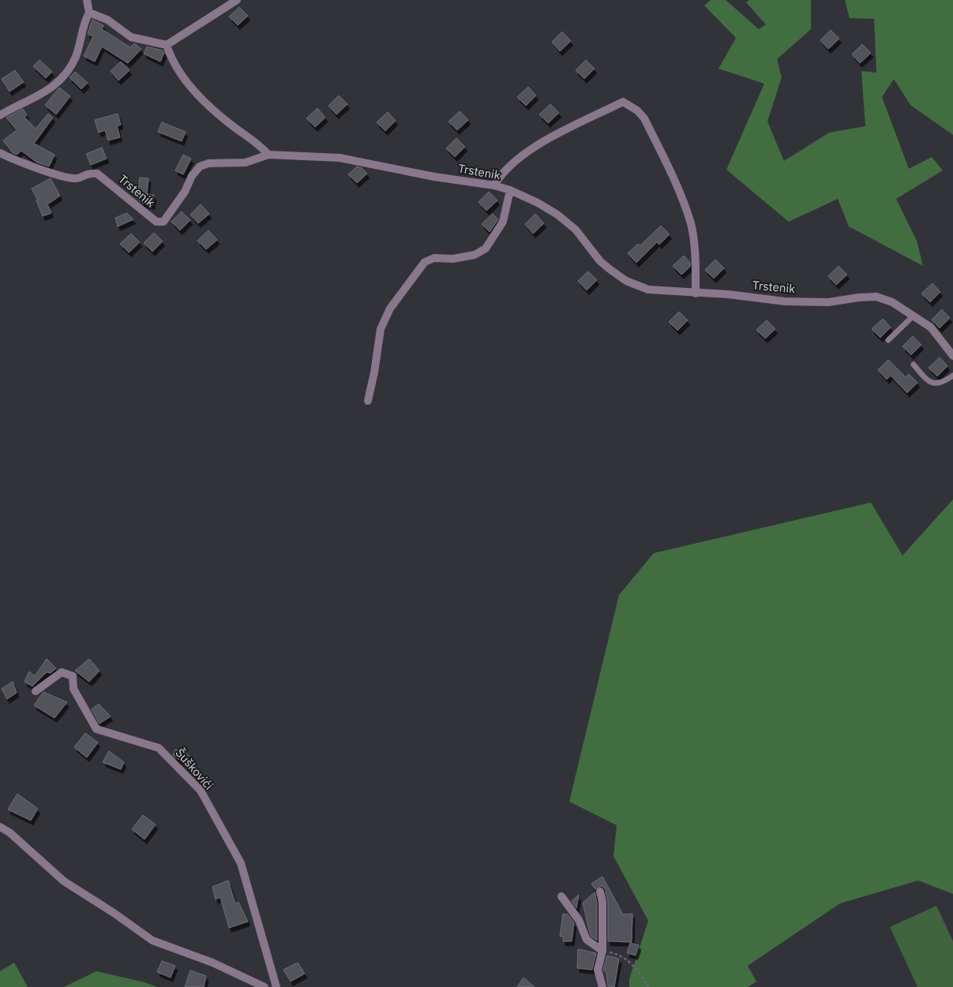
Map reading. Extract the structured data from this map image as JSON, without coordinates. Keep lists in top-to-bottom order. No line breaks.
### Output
{"streets":{"street":["Trstenik","Šuškovići"]}}
